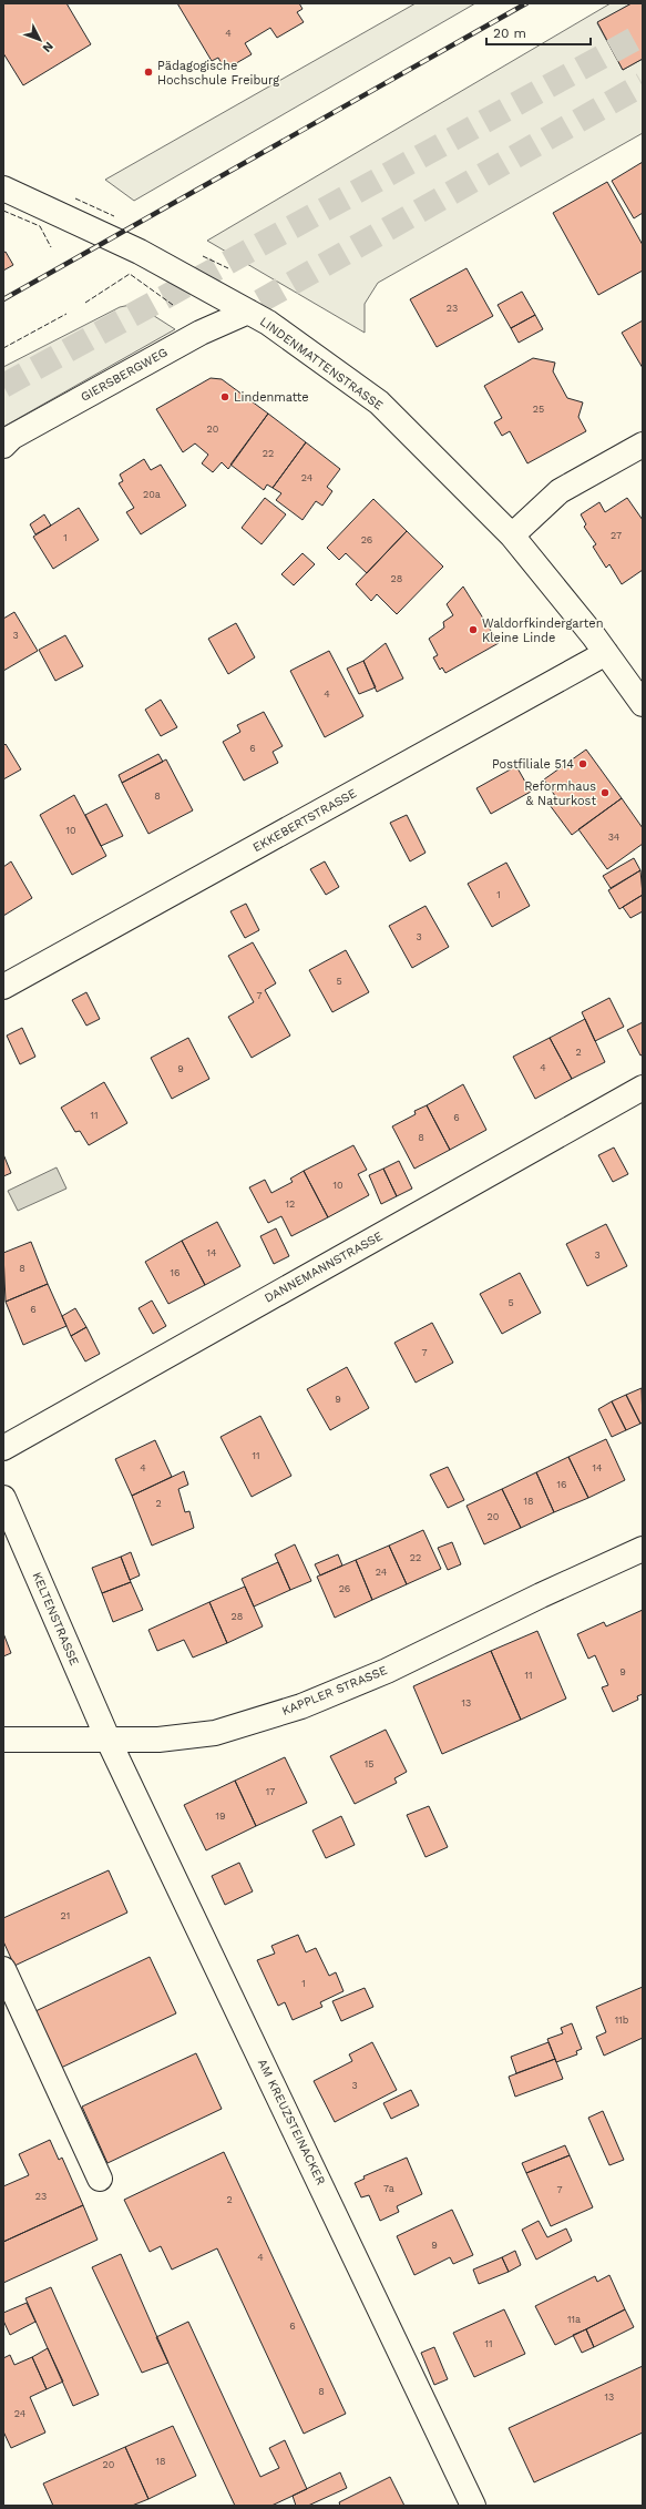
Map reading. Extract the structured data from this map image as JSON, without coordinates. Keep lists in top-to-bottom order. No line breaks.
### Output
{"streets":{"street":["LINDENMATTENSTRASSE","GIERSBERGWEG","EKKEBERTSTRASSE","DANNEMANNSTRASSE","KELTENSTRASSE","KAPPLER STRASSE","AM KREUZSTEINACKER"]},"crossings":[["LINDENMATTENSTRASSE","GIERSBERGWEG"],["LINDENMATTENSTRASSE","EKKEBERTSTRASSE"],["KELTENSTRASSE","KAPPLER STRASSE"],["KELTENSTRASSE","AM KREUZSTEINACKER"],["KAPPLER STRASSE","AM KREUZSTEINACKER"]],"places":["Pädagogische Hochschule Freiburg","Lindenmatte","Waldorfkindergarten Kleine Linde","Postfiliale 514","Reformhaus & Naturkost"],"house_numbers":["4","23","25","20","22","24","20a","27","1","26","28","3","4","6","8","10","34","1","3","5","7","2","4","9","11","6","8","10","12","14","3","8","16","5","6","7","9","11","4","14","16","18","2","20","22","24","26","28","9","11","13","15","17","19","21","1","11b","3","7a","7","23","2","9","4","11a","6","11","8","13","24","18","20"],"scale_bar":"20 m","north":"bottom right"}
